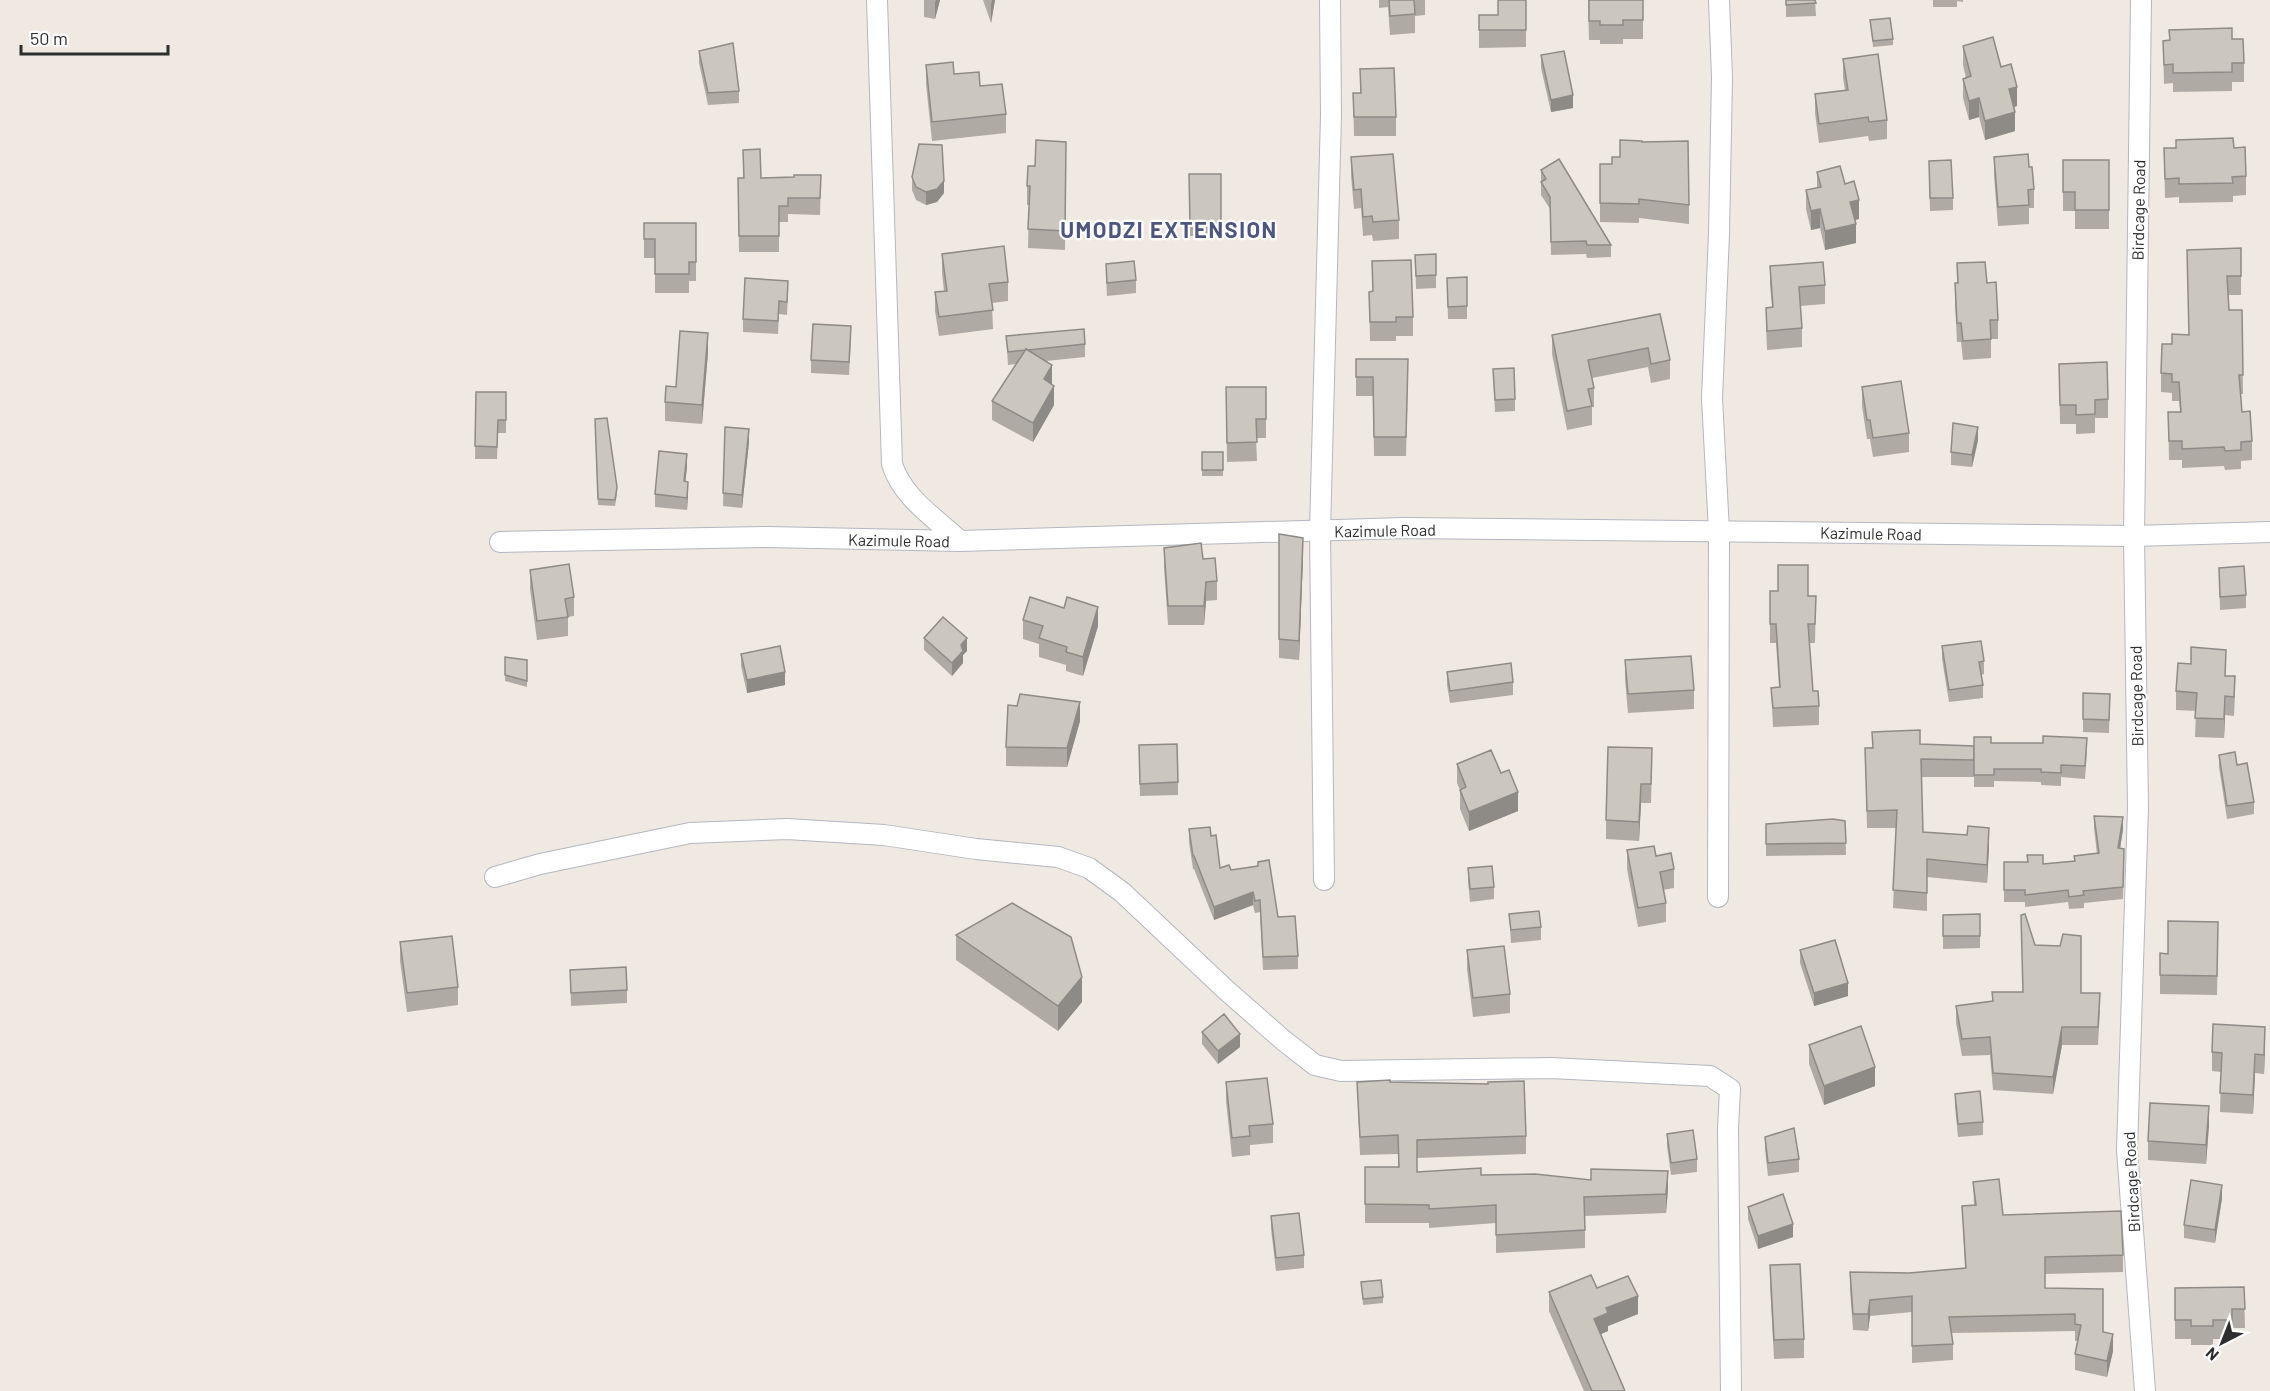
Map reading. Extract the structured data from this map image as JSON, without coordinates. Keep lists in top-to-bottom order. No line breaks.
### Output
{"streets":{"street":["Birdcage Road","Kazimule Road"]},"crossings":[["Birdcage Road","Kazimule Road"]],"districts":["UMODZI EXTENSION"],"scale_bar":"50 m","north":"bottom left"}
